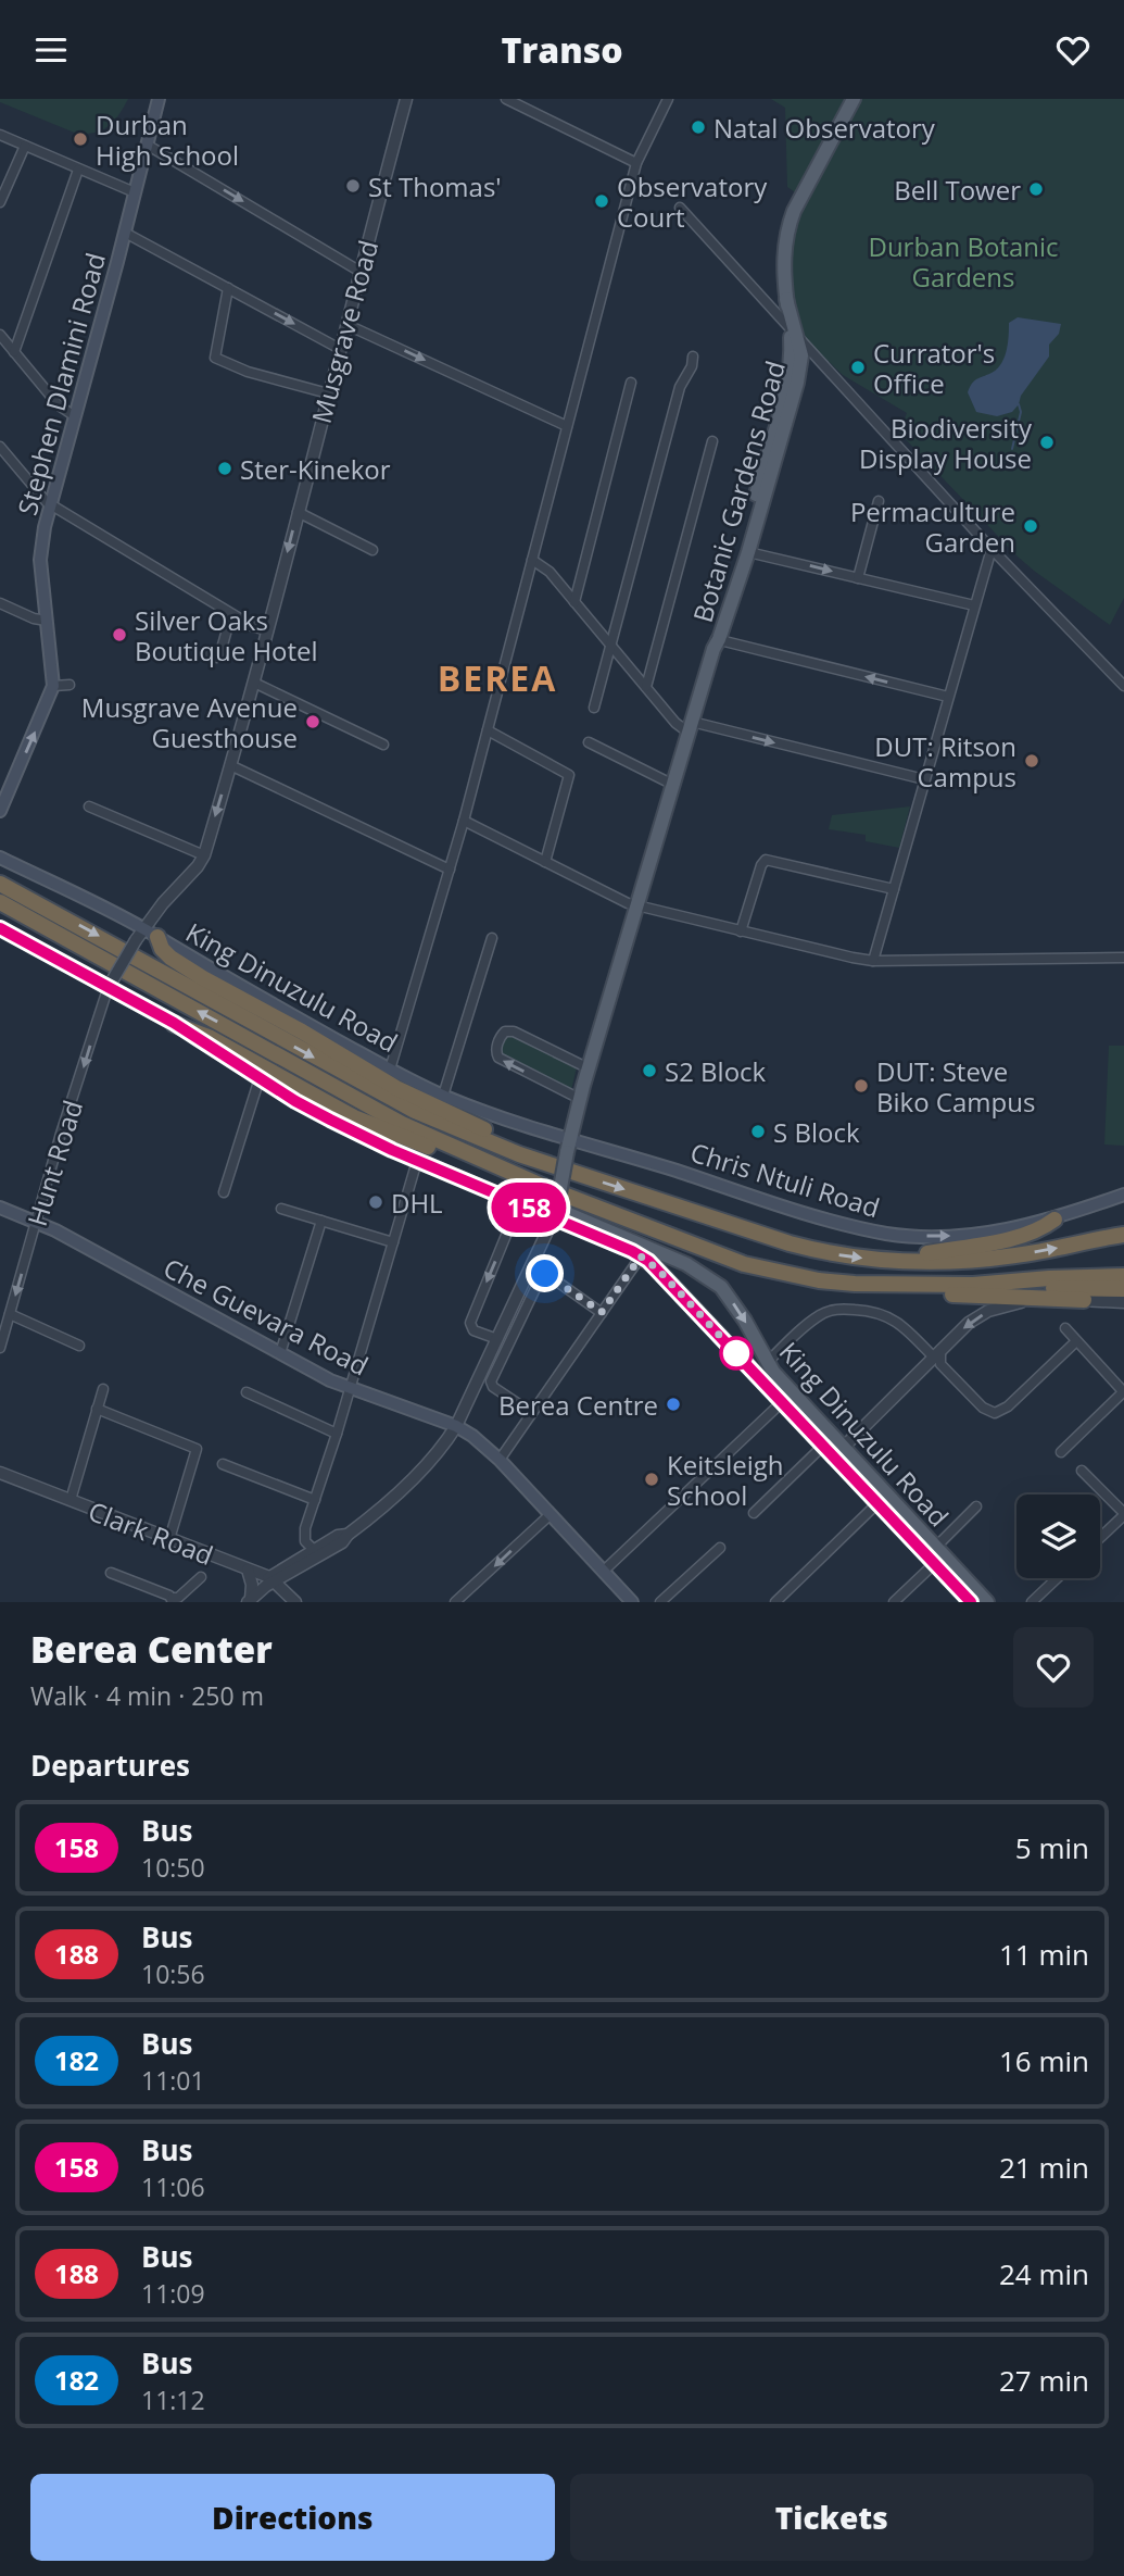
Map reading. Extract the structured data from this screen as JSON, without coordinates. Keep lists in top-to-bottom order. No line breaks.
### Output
{"streets":{"main road":["Stephen Dlamini Road","Botanic Gardens Road","King Dinuzulu Road","Chris Ntuli Road","Che Guevara Road"],"street":["Musgrave Road","Hunt Road","Clark Road"]},"crossings":[["Musgrave Road","King Dinuzulu Road"],["Musgrave Road","Hunt Road"],["Botanic Gardens Road","King Dinuzulu Road"],["Botanic Gardens Road","Chris Ntuli Road"],["King Dinuzulu Road","Hunt Road"],["King Dinuzulu Road","Chris Ntuli Road"],["Hunt Road","Che Guevara Road"]],"one_way":["Hunt Road","Chris Ntuli Road"],"districts":["BEREA"],"parks":["Durban Botanic Gardens"],"places":["Natal Observatory","Durban High School","St Thomas'","Bell Tower","Observatory Court","Currator's Office","Biodiversity Display House","Ster-Kinekor","Permaculture Garden","Silver Oaks Boutique Hotel","Musgrave Avenue Guesthouse","DUT: Ritson Campus","S2 Block","DUT: Steve Biko Campus","S Block","DHL","Berea Centre","Keitsleigh School"],"lines":["bus line 158"],"page":{"header":"Transo","on_map":"158","heading":[["Berea Center","Walk · 4 min · 250 m"],"Departures"],"list":[{"mark":"158","name":"Bus","note":"10:50","value":"5 min"},{"mark":"188","name":"Bus","note":"10:56","value":"11 min"},{"mark":"182","name":"Bus","note":"11:01","value":"16 min"},{"mark":"158","name":"Bus","note":"11:06","value":"21 min"},{"mark":"188","name":"Bus","note":"11:09","value":"24 min"},{"mark":"182","name":"Bus","note":"11:12","value":"27 min"}],"buttons":["Directions","Tickets"]}}
